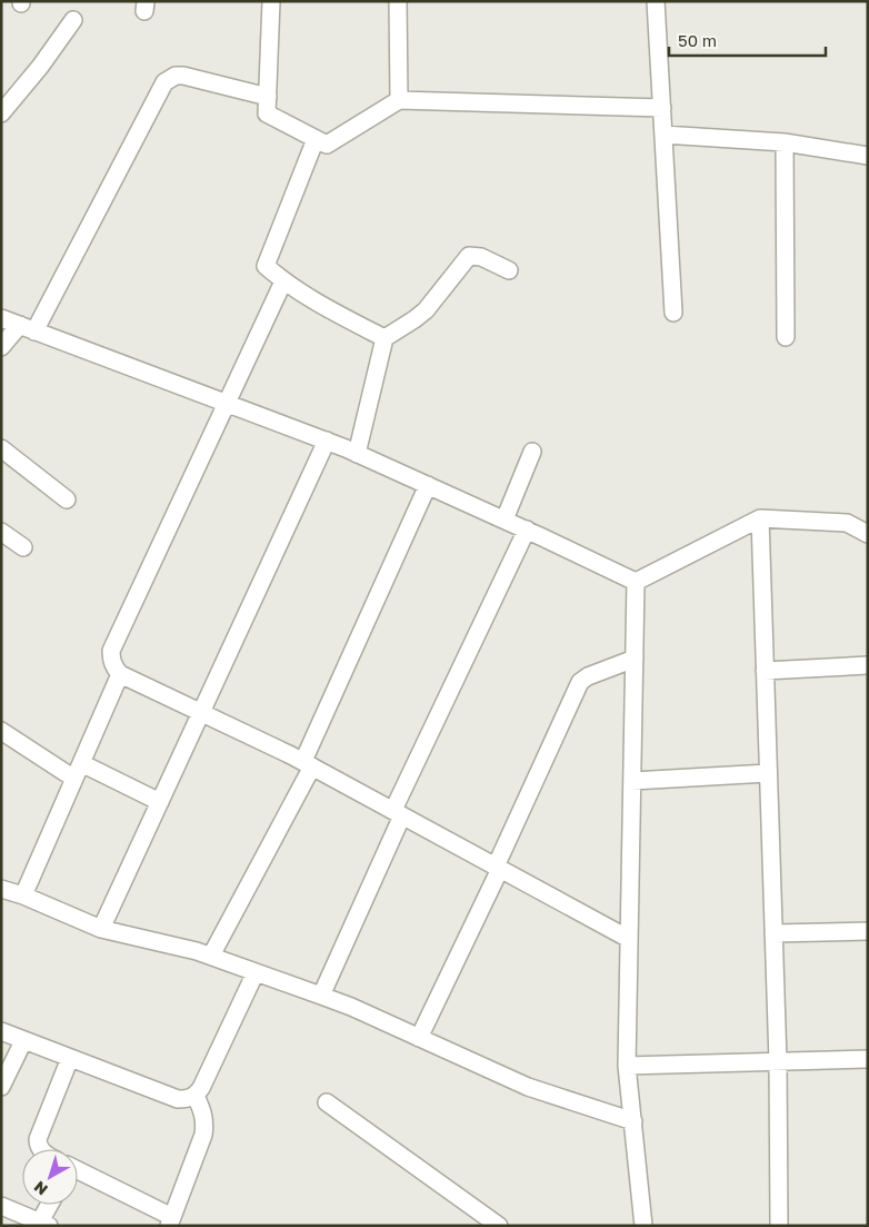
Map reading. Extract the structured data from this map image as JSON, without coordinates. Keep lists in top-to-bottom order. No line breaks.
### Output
{"scale_bar":"50 m","north":"bottom left"}
